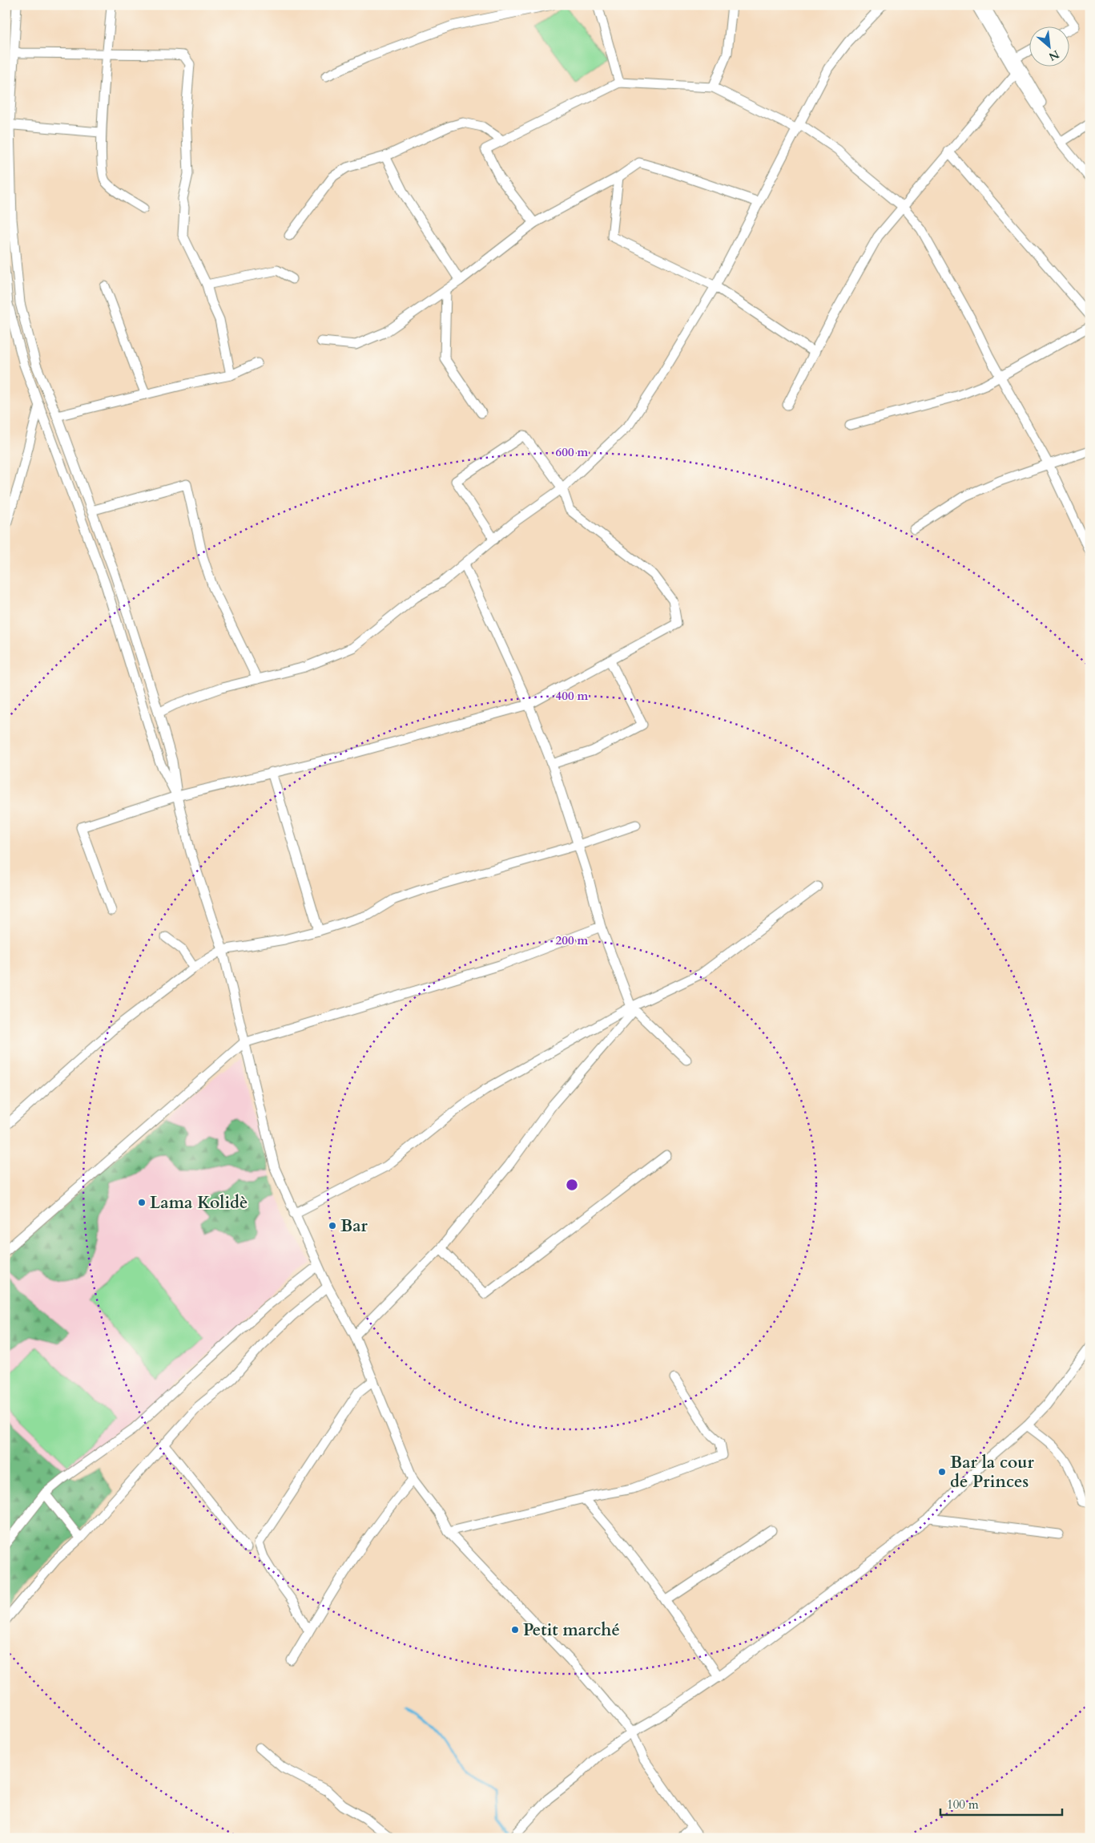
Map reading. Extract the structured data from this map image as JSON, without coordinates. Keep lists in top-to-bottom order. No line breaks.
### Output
{"places":["Lama Kolidè","Bar","Bar la cour de Princes","Petit marché"],"scale_bar":"100 m","north":"bottom right","rings":["600 m","400 m","200 m"]}
